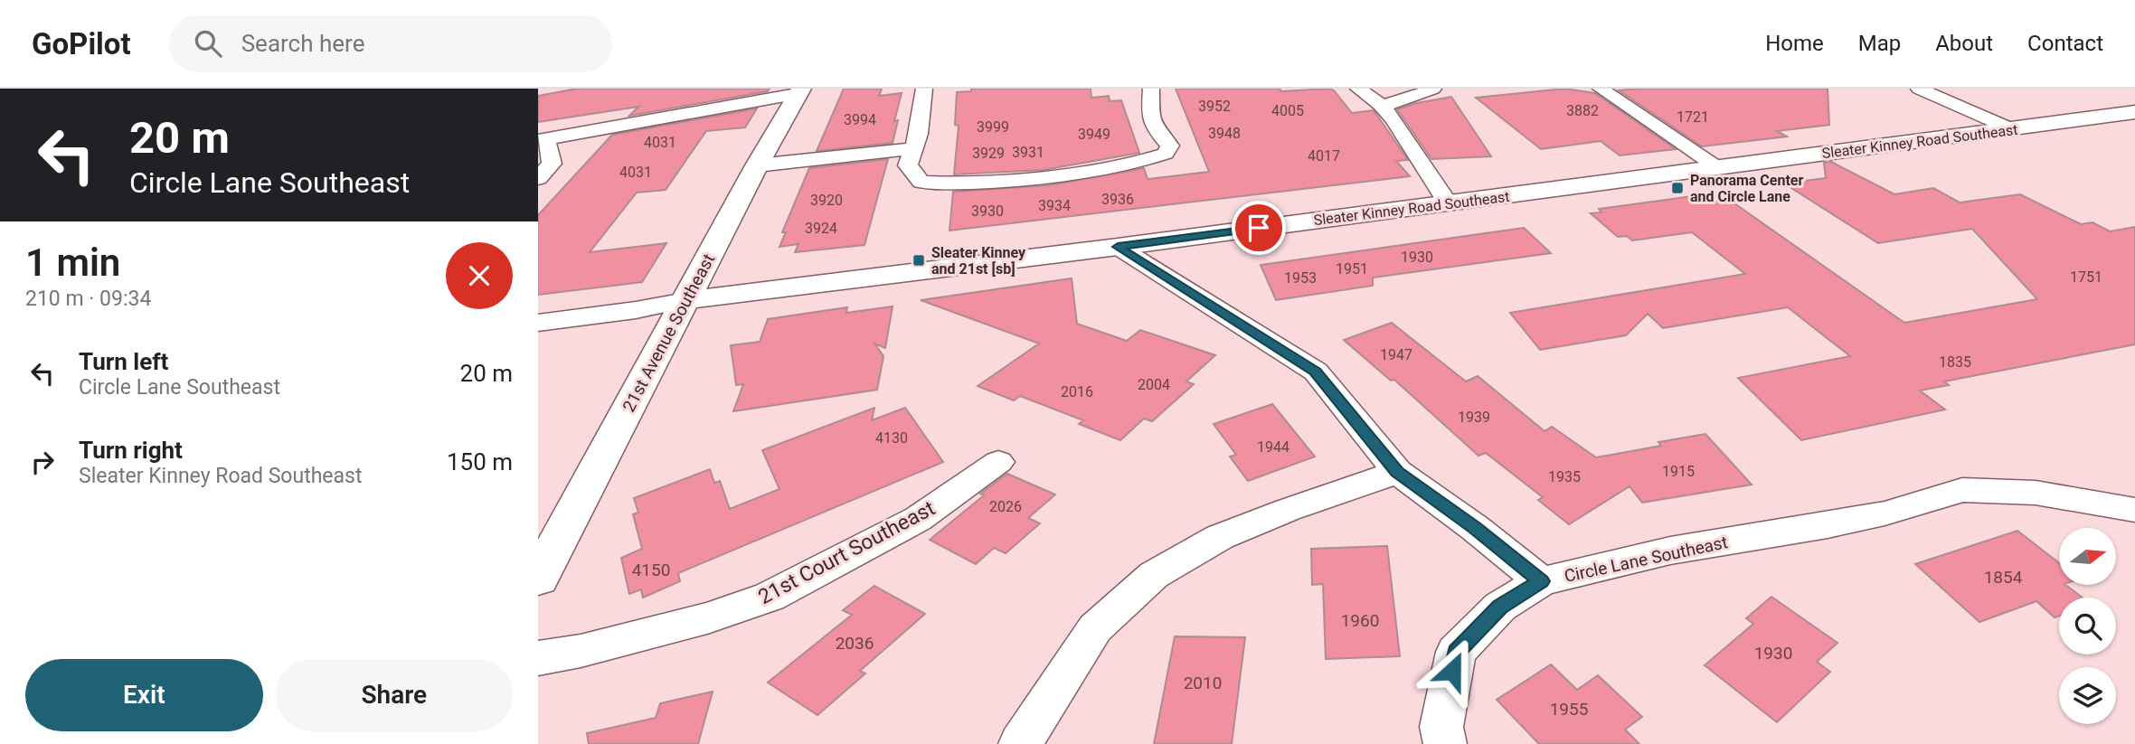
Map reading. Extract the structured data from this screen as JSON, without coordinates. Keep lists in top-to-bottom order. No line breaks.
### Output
{"streets":{"street":["Sleater Kinney Road Southeast","21st Avenue Southeast","21st Court Southeast","Circle Lane Southeast"]},"crossings":[["Sleater Kinney Road Southeast","21st Avenue Southeast"],["Sleater Kinney Road Southeast","Circle Lane Southeast"]],"places":{"transit":["Panorama Center and Circle Lane","Sleater Kinney and 21st [sb]"]},"house_numbers":["3952","4005","3882","1721","3994","3999","3948","3949","4031","3931","3929","4017","4031","3936","3920","3934","3930","3924","1930","1951","1751","1953","1947","1835","2004","2016","1939","4130","1944","1915","1935","2026","4150","1854","1960","2036","1930","2010","1955"],"north":"right","page":{"header":"GoPilot","search":"Search here","nav":["Home","Map","About","Contact"],"turn":["20 m","Circle Lane Southeast"],"heading":["1 min","210 m · 09:34"],"list":[{"name":"Turn left","note":"Circle Lane Southeast","value":"20 m"},{"name":"Turn right","note":"Sleater Kinney Road Southeast","value":"150 m"}],"buttons":["Exit","Share"]}}
